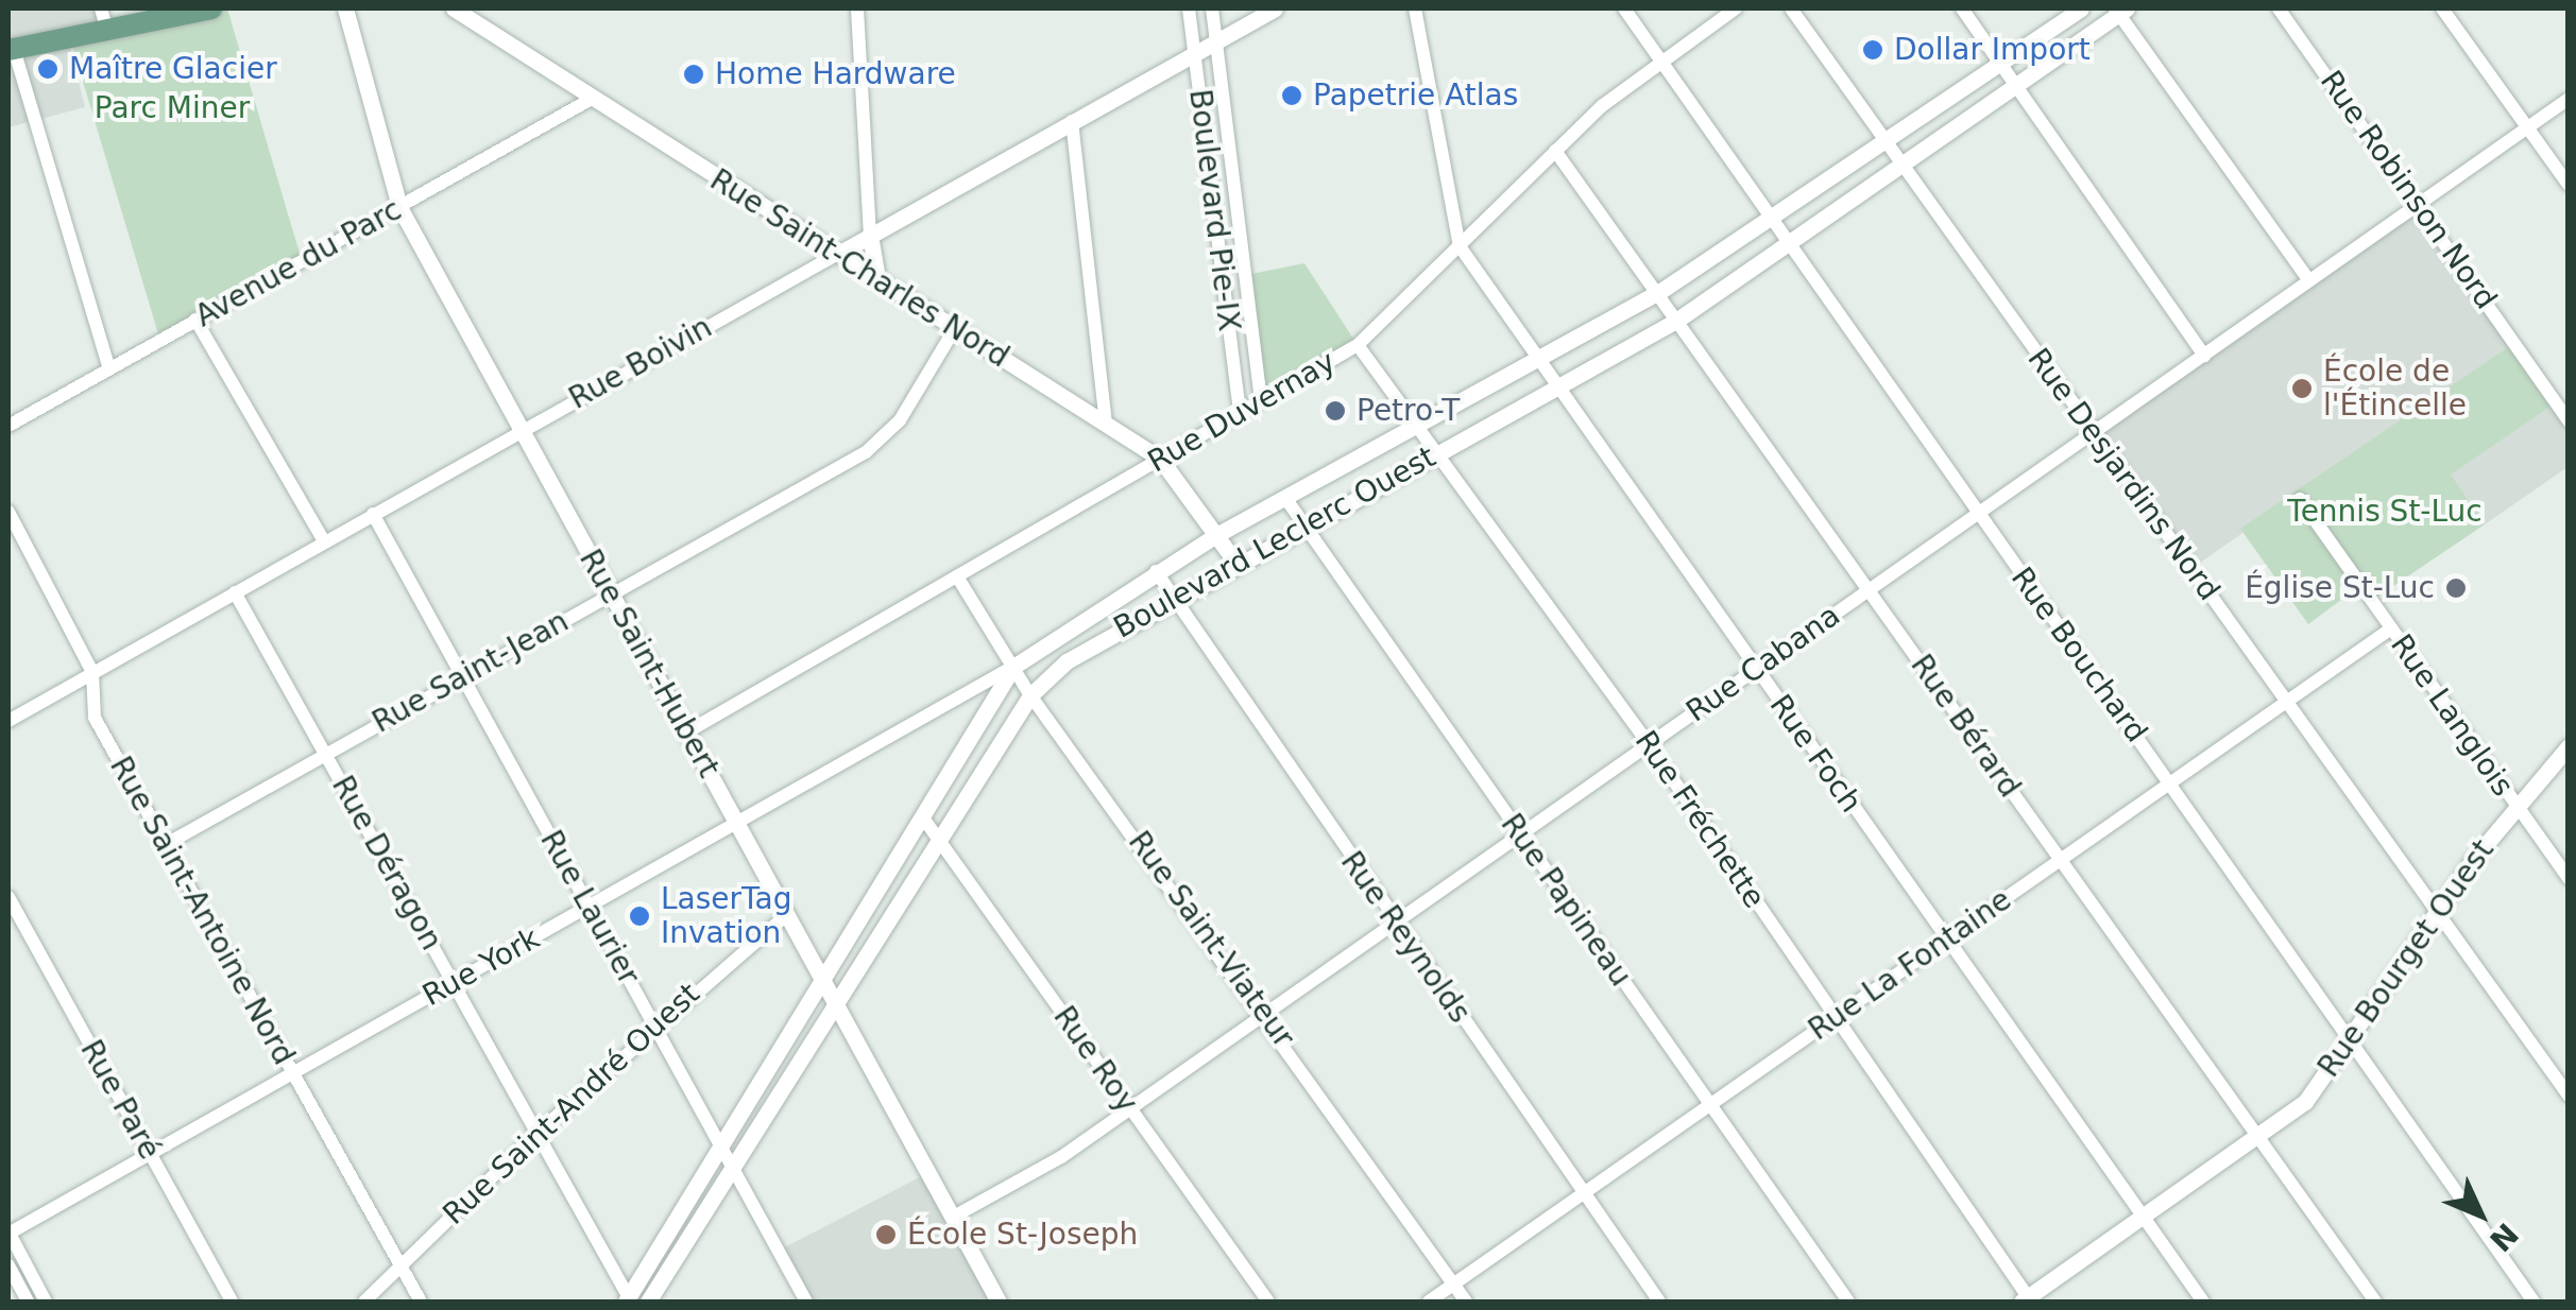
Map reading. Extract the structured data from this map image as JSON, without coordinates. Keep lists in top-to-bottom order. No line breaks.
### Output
{"streets":{"street":["Rue Robinson Nord","Boulevard Pie-IX","Avenue du Parc","Rue Saint-Charles Nord","Rue Boivin","Rue Duvernay","Rue Desjardins Nord","Boulevard Leclerc Ouest","Rue Bouchard","Rue Saint-Hubert","Rue Cabana","Rue Saint-Jean","Rue Langlois","Rue Bérard","Rue Foch","Rue Fréchette","Rue Déragon","Rue Papineau","Rue Laurier","Rue Saint-Antoine Nord","Rue Reynolds","Rue Saint-Viateur","Rue Bourget Ouest","Rue La Fontaine","Rue York","Rue Roy","Rue Paré","Rue Saint-André Ouest"]},"crossings":[["Rue Robinson Nord","Rue Cabana"],["Boulevard Pie-IX","Rue Boivin"],["Boulevard Pie-IX","Rue Duvernay"],["Avenue du Parc","Rue Saint-Charles Nord"],["Avenue du Parc","Rue Saint-Hubert"],["Rue Saint-Charles Nord","Rue Boivin"],["Rue Saint-Charles Nord","Rue Duvernay"],["Rue Saint-Charles Nord","Boulevard Leclerc Ouest"],["Rue Saint-Charles Nord","Rue Saint-Jean"],["Rue Boivin","Rue Saint-Hubert"],["Rue Boivin","Rue Déragon"],["Rue Boivin","Rue Laurier"],["Rue Boivin","Rue Saint-Antoine Nord"],["Rue Duvernay","Rue Bouchard"],["Rue Duvernay","Rue Saint-Hubert"],["Rue Duvernay","Rue Bérard"],["Rue Duvernay","Rue Foch"],["Rue Duvernay","Rue Fréchette"],["Rue Duvernay","Rue Saint-Viateur"],["Rue Desjardins Nord","Boulevard Leclerc Ouest"],["Rue Desjardins Nord","Rue Cabana"],["Rue Desjardins Nord","Rue Bourget Ouest"],["Rue Desjardins Nord","Rue La Fontaine"],["Boulevard Leclerc Ouest","Rue Bouchard"],["Boulevard Leclerc Ouest","Rue Saint-Hubert"],["Boulevard Leclerc Ouest","Rue Bérard"],["Boulevard Leclerc Ouest","Rue Foch"],["Boulevard Leclerc Ouest","Rue Fréchette"],["Boulevard Leclerc Ouest","Rue Déragon"],["Boulevard Leclerc Ouest","Rue Papineau"],["Boulevard Leclerc Ouest","Rue Laurier"],["Boulevard Leclerc Ouest","Rue Reynolds"],["Boulevard Leclerc Ouest","Rue Saint-Viateur"],["Boulevard Leclerc Ouest","Rue York"],["Boulevard Leclerc Ouest","Rue Roy"],["Rue Bouchard","Rue Cabana"],["Rue Bouchard","Rue Bourget Ouest"],["Rue Bouchard","Rue La Fontaine"],["Rue Saint-Hubert","Rue Cabana"],["Rue Saint-Hubert","Rue Saint-Jean"],["Rue Saint-Hubert","Rue York"],["Rue Saint-Hubert","Rue Saint-André Ouest"],["Rue Cabana","Rue Bérard"],["Rue Cabana","Rue Foch"],["Rue Cabana","Rue Fréchette"],["Rue Cabana","Rue Papineau"],["Rue Cabana","Rue Reynolds"],["Rue Cabana","Rue Saint-Viateur"],["Rue Cabana","Rue Roy"],["Rue Saint-Jean","Rue Déragon"],["Rue Saint-Jean","Rue Laurier"],["Rue Saint-Jean","Rue Saint-Antoine Nord"],["Rue Langlois","Rue Bourget Ouest"],["Rue Langlois","Rue La Fontaine"],["Rue Bérard","Rue Bourget Ouest"],["Rue Bérard","Rue La Fontaine"],["Rue Foch","Rue Bourget Ouest"],["Rue Foch","Rue La Fontaine"],["Rue Fréchette","Rue Bourget Ouest"],["Rue Fréchette","Rue La Fontaine"],["Rue Déragon","Rue York"],["Rue Déragon","Rue Saint-André Ouest"],["Rue Papineau","Rue La Fontaine"],["Rue Laurier","Rue York"],["Rue Laurier","Rue Saint-André Ouest"],["Rue Saint-Antoine Nord","Rue York"],["Rue Saint-Antoine Nord","Rue Saint-André Ouest"],["Rue Reynolds","Rue La Fontaine"],["Rue Saint-Viateur","Rue La Fontaine"],["Rue Saint-Viateur","Rue York"],["Rue York","Rue Paré"]],"parks":["Parc Miner","Tennis St-Luc"],"places":["Dollar Import","Maître Glacier","Home Hardware","Papetrie Atlas","École de l'Étincelle","Petro-T","Église St-Luc","LaserTag Invation","École St-Joseph"],"north":"bottom right"}
